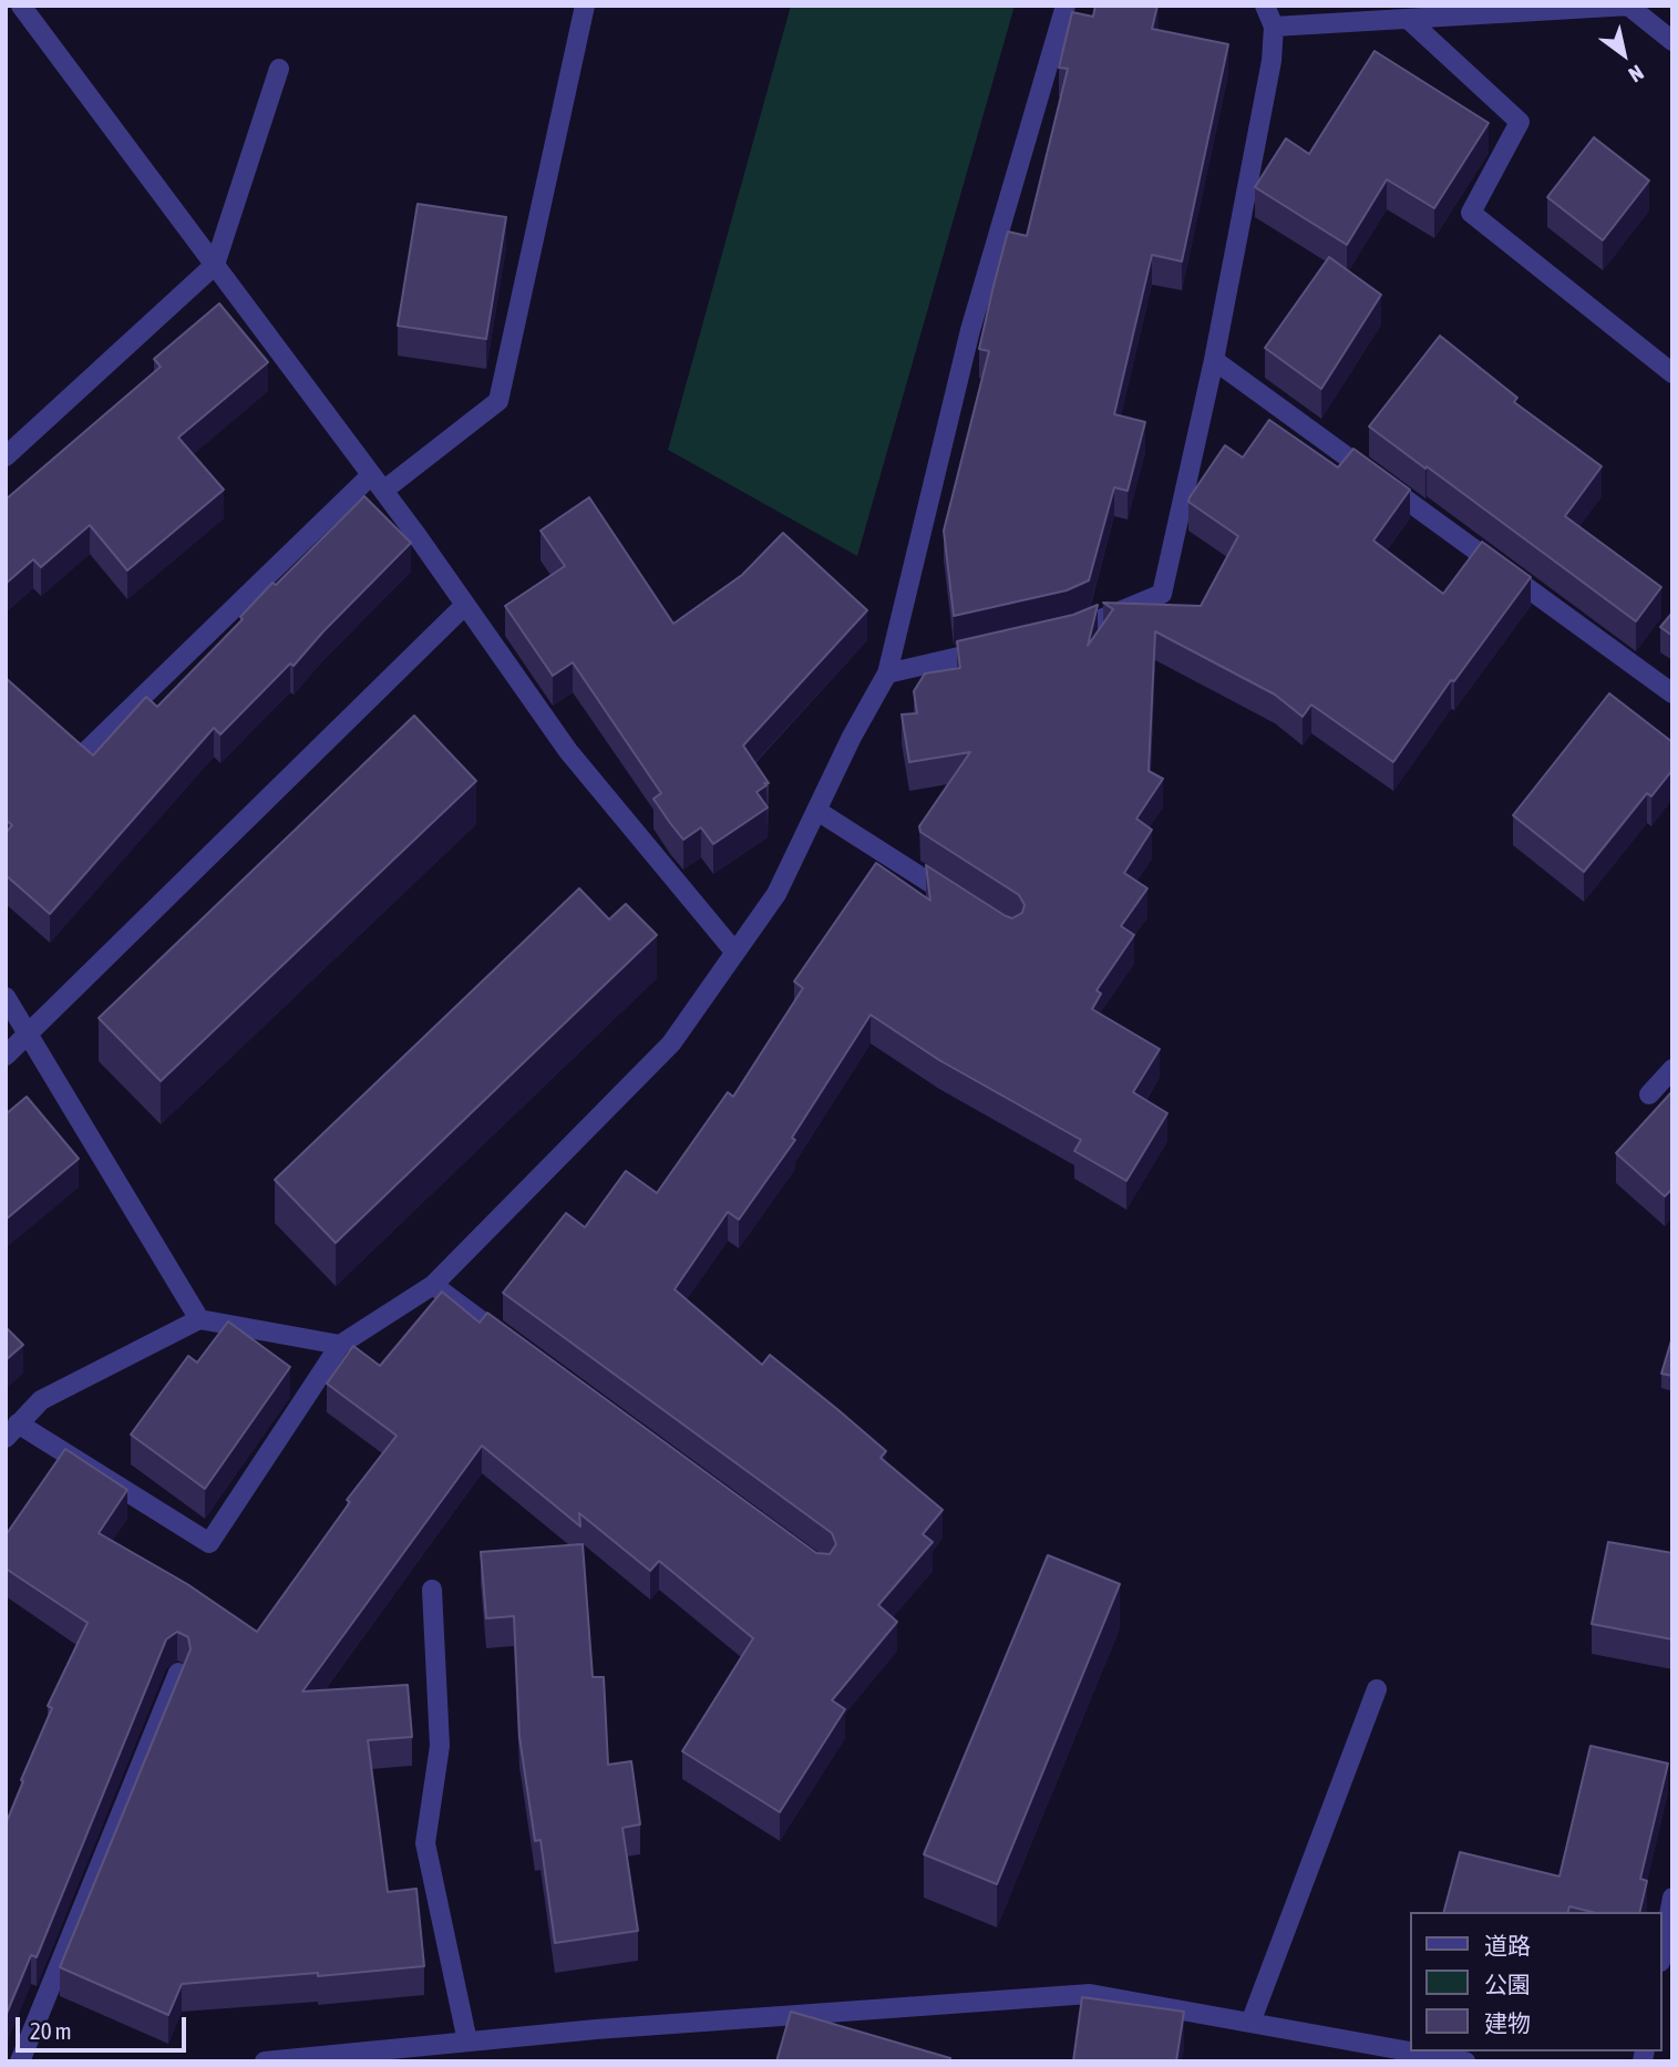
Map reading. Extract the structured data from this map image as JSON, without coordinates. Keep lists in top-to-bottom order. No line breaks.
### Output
{"legend":["道路","公園","建物"],"scale_bar":"20 m","north":"bottom right"}
